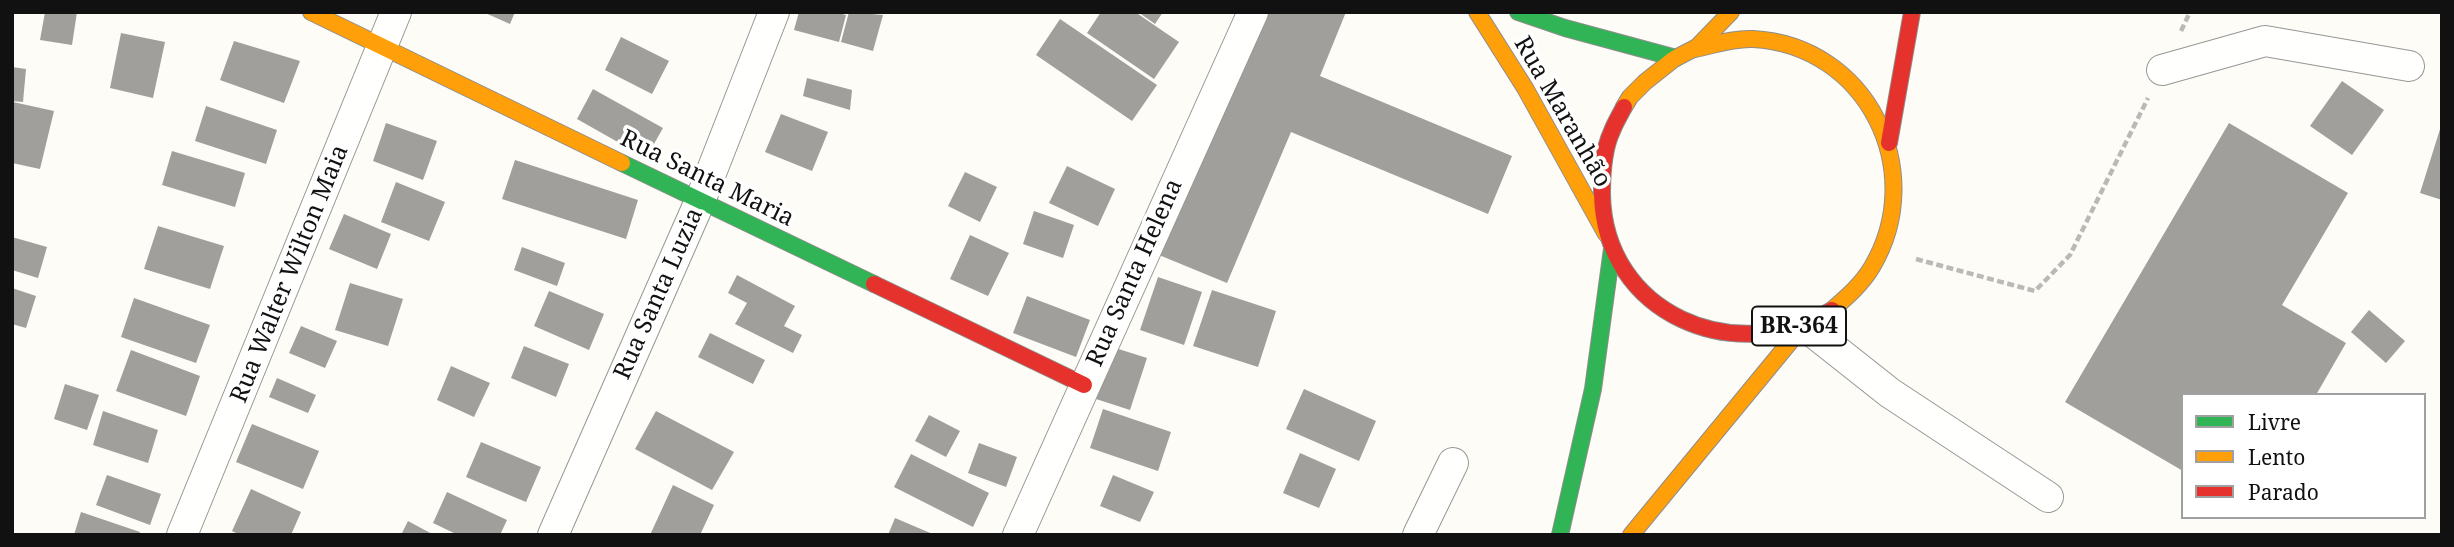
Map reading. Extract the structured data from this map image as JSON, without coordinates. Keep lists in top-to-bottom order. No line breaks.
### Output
{"streets":{"main road":["Rua Maranhão","Rua Santa Maria","BR-364"],"street":["Rua Santa Helena","Rua Walter Wilton Maia","Rua Santa Luzia"]},"crossings":[["Rua Maranhão","BR-364"],["Rua Santa Maria","Rua Santa Helena"],["Rua Santa Maria","Rua Walter Wilton Maia"],["Rua Santa Maria","Rua Santa Luzia"]],"legend":["Livre","Lento","Parado"]}
